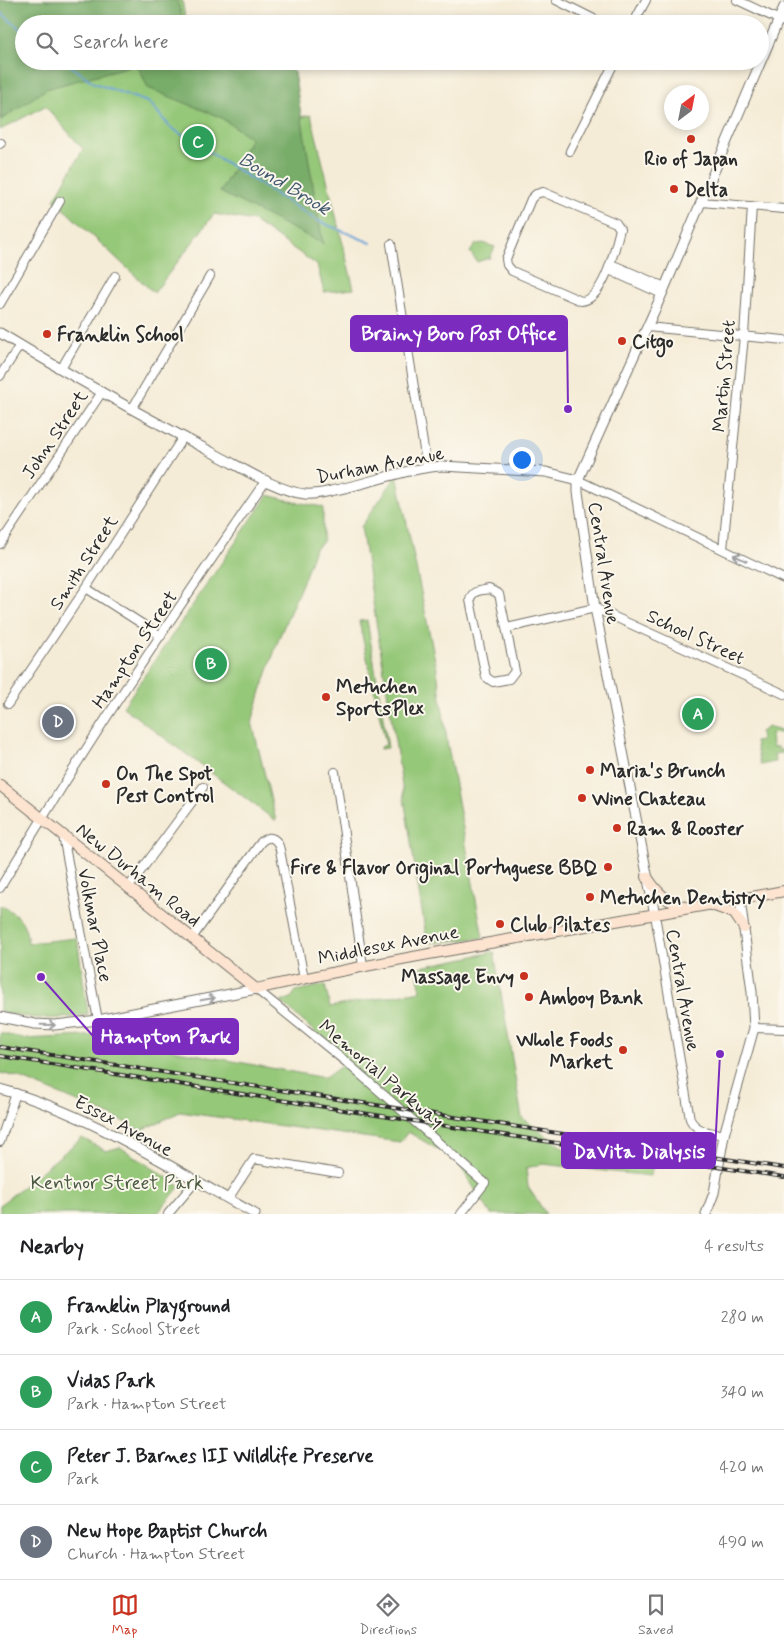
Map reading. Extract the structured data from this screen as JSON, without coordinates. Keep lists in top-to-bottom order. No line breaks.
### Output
{"streets":{"main road":["New Durham Road","Middlesex Avenue"],"street":["Martin Street","John Street","Durham Avenue","Smith Street","Central Avenue","School Street","Hampton Street","Volkmar Place","Memorial Parkway","Essex Avenue"]},"crossings":[["Martin Street","Durham Avenue"],["John Street","Durham Avenue"],["Durham Avenue","Smith Street"],["Durham Avenue","Central Avenue"],["Durham Avenue","Hampton Street"],["Central Avenue","School Street"],["Central Avenue","Middlesex Avenue"],["Hampton Street","New Durham Road"],["New Durham Road","Volkmar Place"],["New Durham Road","Middlesex Avenue"],["New Durham Road","Memorial Parkway"],["Volkmar Place","Middlesex Avenue"],["Middlesex Avenue","Memorial Parkway"]],"water":["Bound Brook"],"parks":["Kentnor Street Park"],"places":["Rio of Japan","Delta","Franklin School","Citgo","Brainy Boro Post Office","Metuchen SportsPlex","Maria's Brunch","On The Spot Pest Control","Wine Chateau","Ram & Rooster","Fire & Flavor Original Portuguese BBQ","Metuchen Dentistry","Club Pilates","Massage Envy","Hampton Park","Amboy Bank","Whole Foods Market","DaVita Dialysis"],"north":"top right","page":{"search":"Search here","pins":["C","B","A","D"],"heading":["Nearby","4 results"],"list":[{"mark":"A","name":"Franklin Playground","note":"Park · School Street","value":"280 m"},{"mark":"B","name":"Vidas Park","note":"Park · Hampton Street","value":"340 m"},{"mark":"C","name":"Peter J. Barnes III Wildlife Preserve","note":"Park","value":"420 m"},{"mark":"D","name":"New Hope Baptist Church","note":"Church · Hampton Street","value":"490 m"}],"nav":["Map","Directions","Saved"]}}
